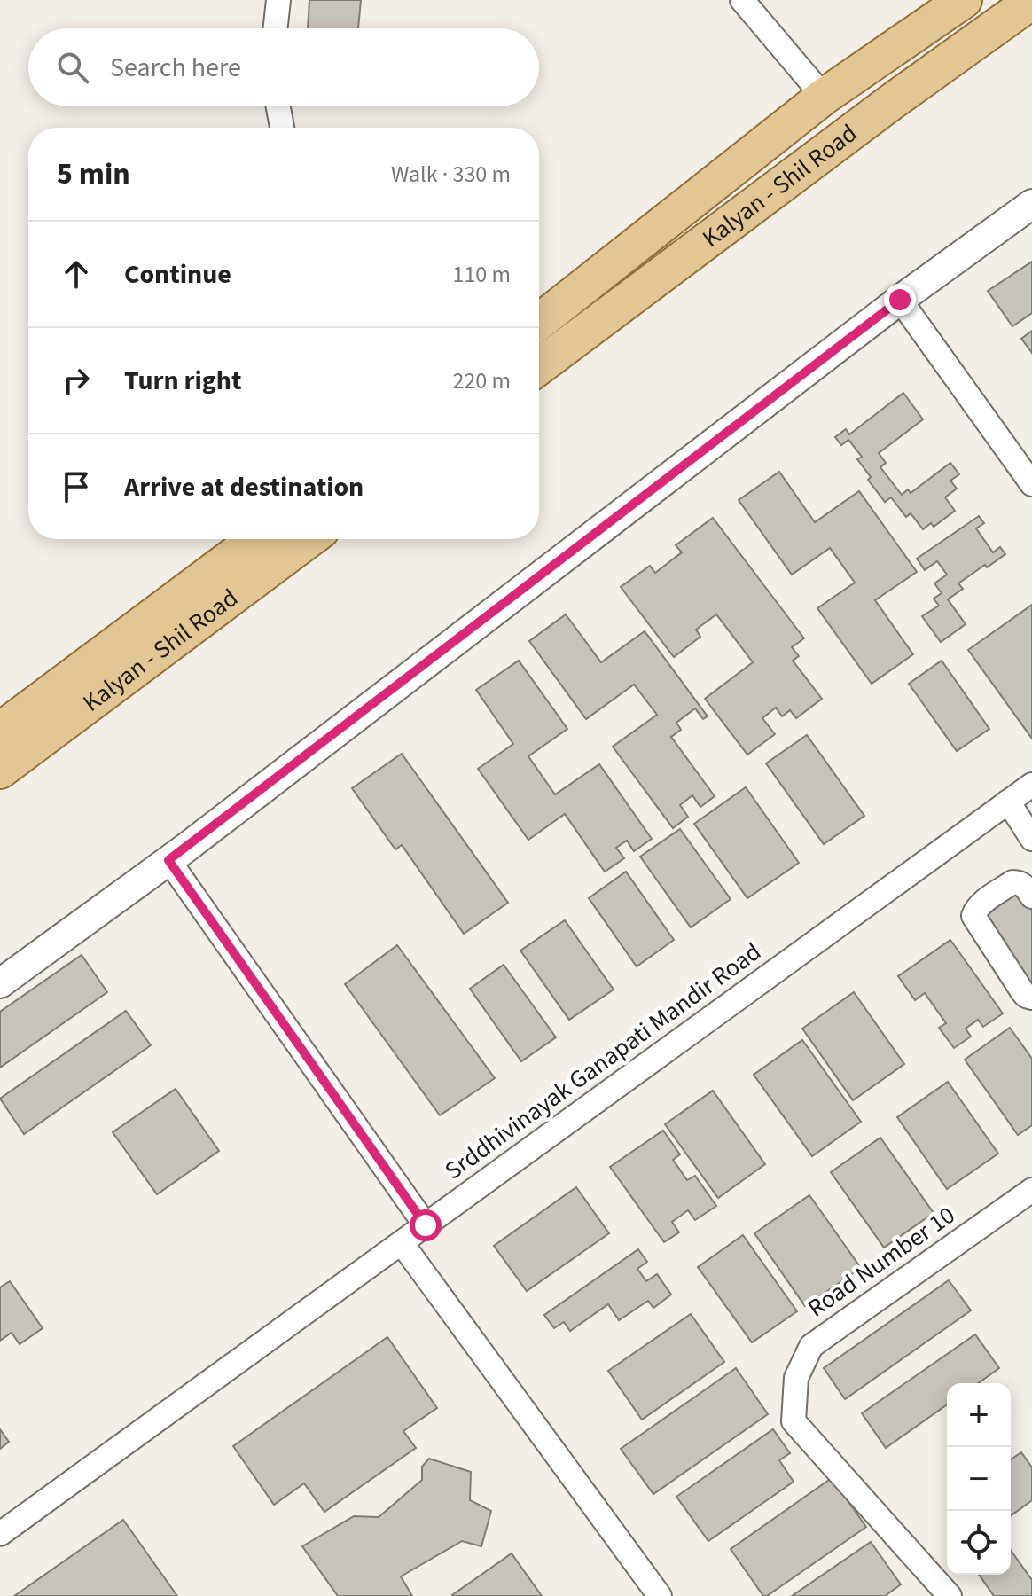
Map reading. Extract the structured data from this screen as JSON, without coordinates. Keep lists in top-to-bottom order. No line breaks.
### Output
{"streets":{"main road":["Kalyan - Shil Road"],"street":["Srddhivinayak Ganapati Mandir Road","Road Number 10"]},"page":{"search":"Search here","heading":["5 min","Walk · 330 m"],"list":[["Continue","110 m"],["Turn right","220 m"],"Arrive at destination"],"map_buttons":["+","−"]}}
